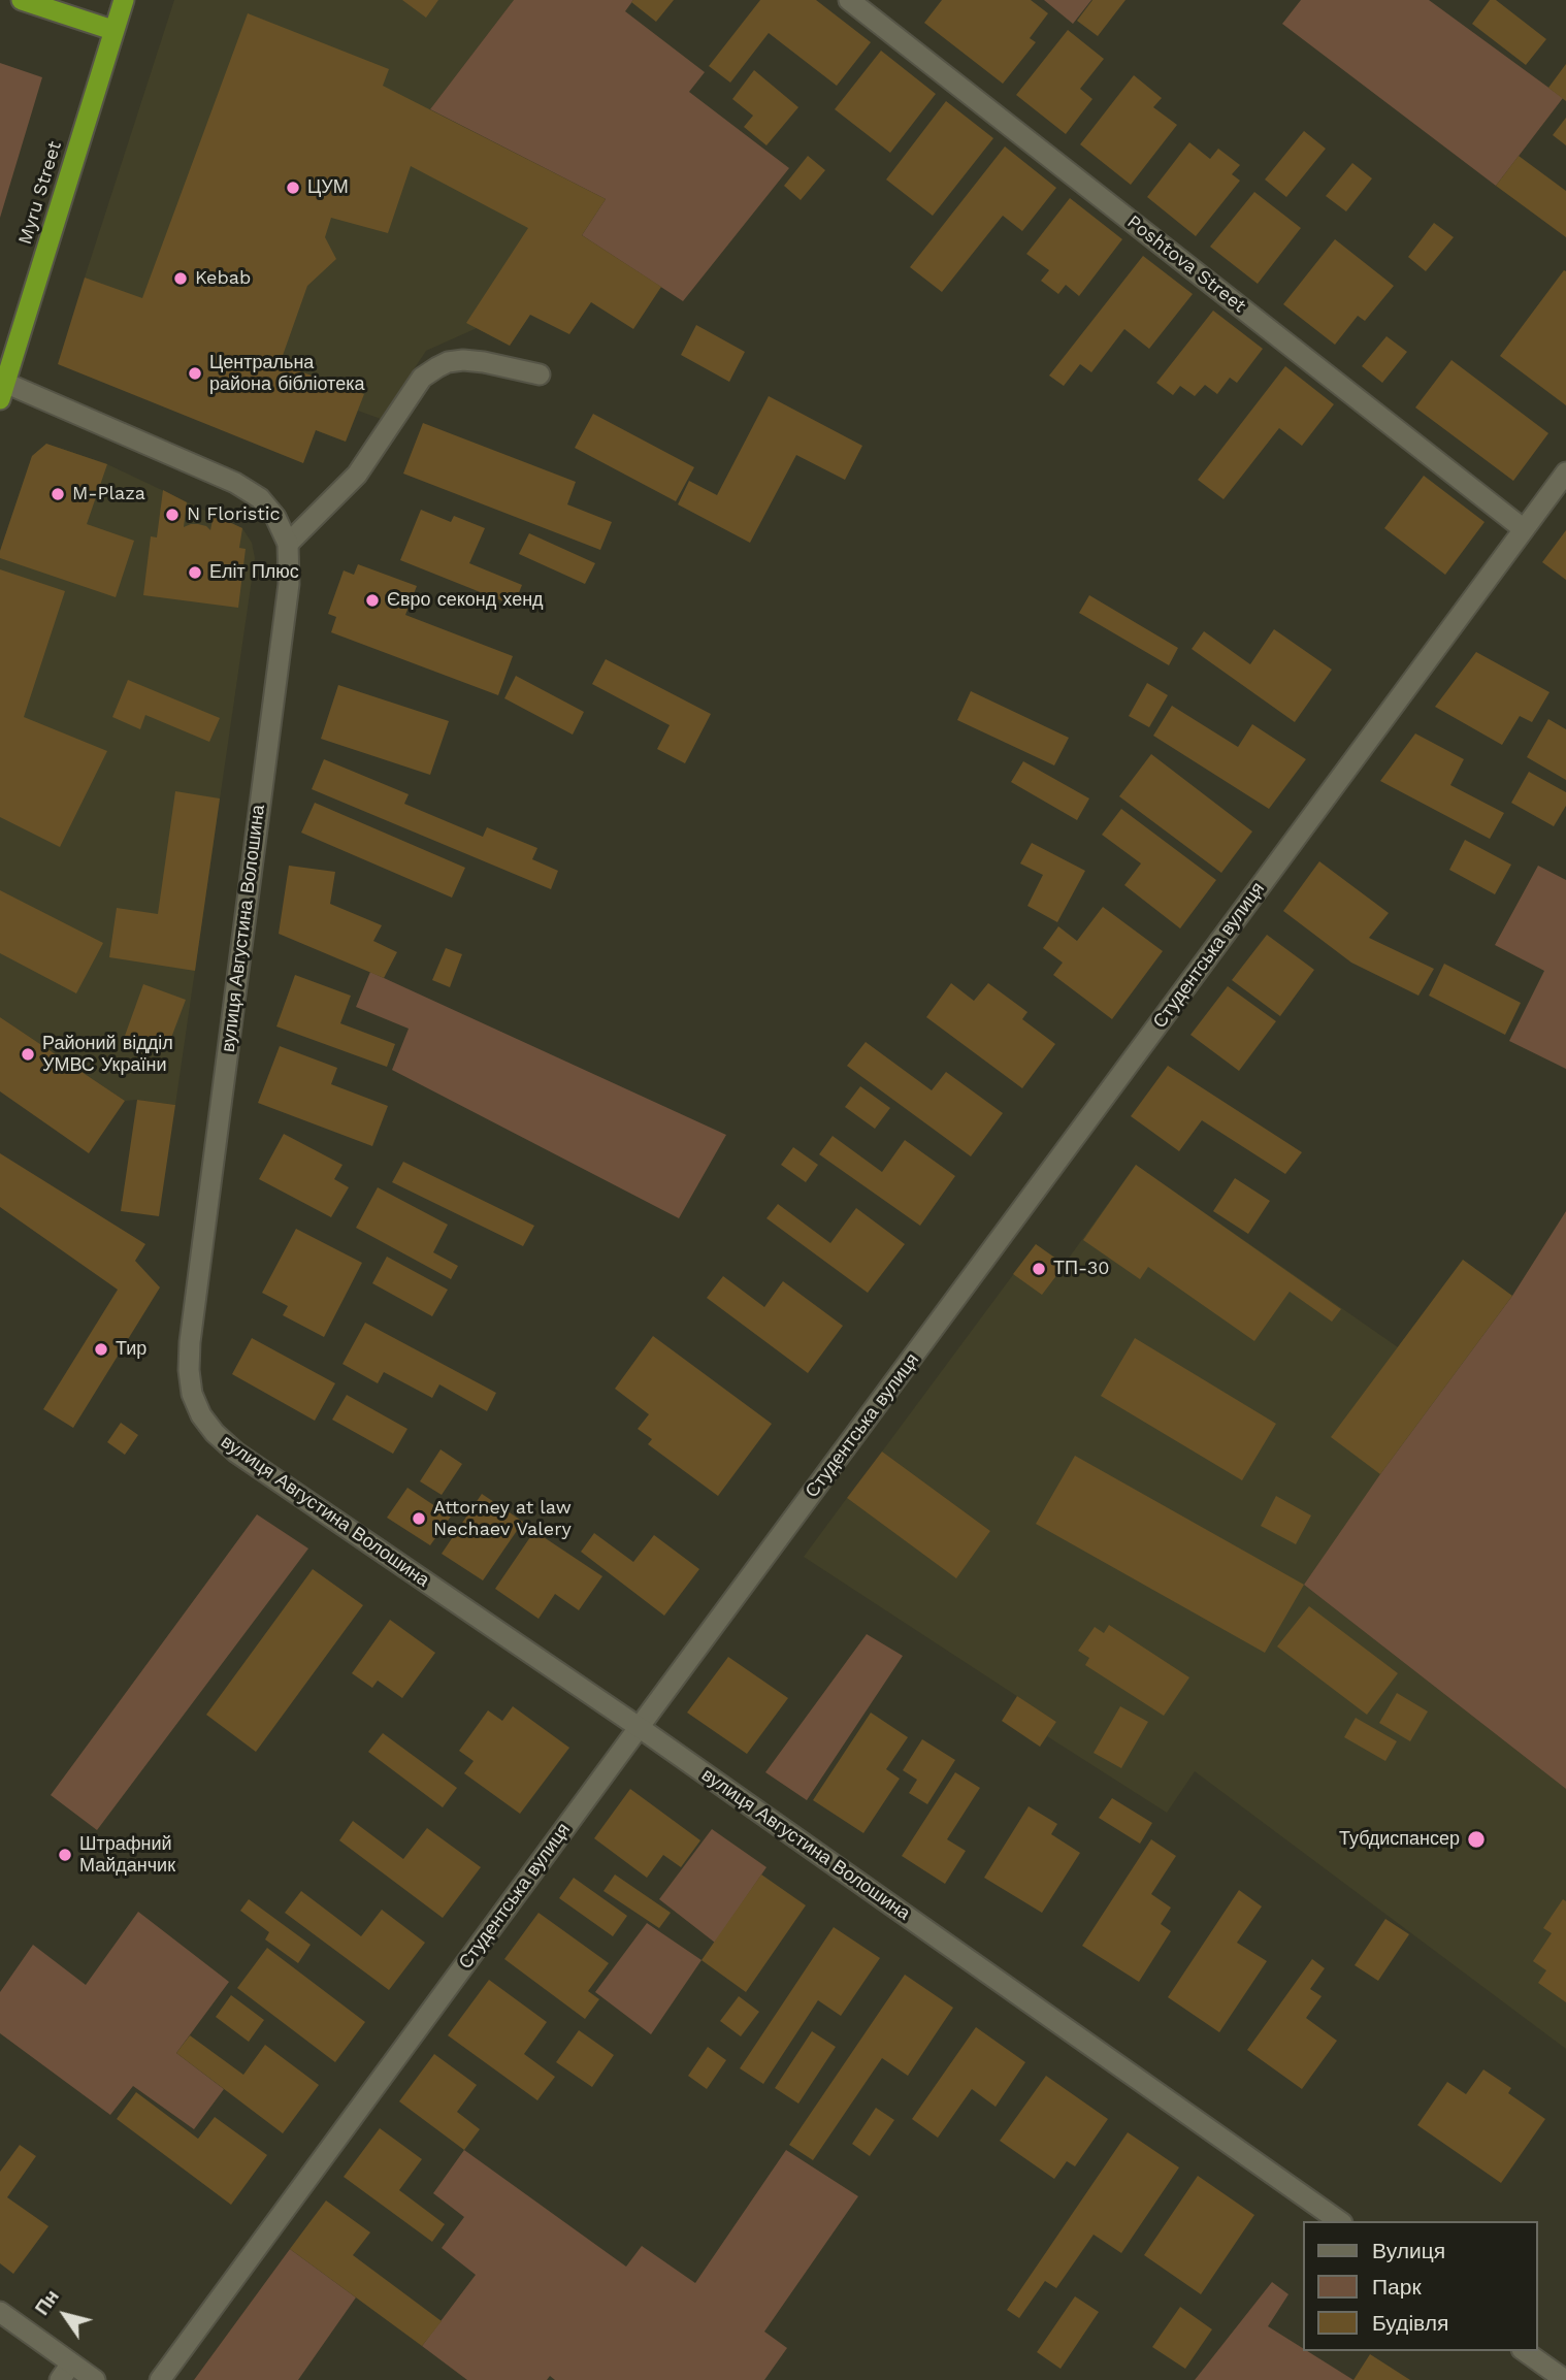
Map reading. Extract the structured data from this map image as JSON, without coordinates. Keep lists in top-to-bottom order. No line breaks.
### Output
{"streets":{"highway":["Myru Street"],"street":["Poshtova Street","вулиця Августина Волошина","Студентська вулиця"]},"crossings":[["Myru Street","вулиця Августина Волошина"],["Poshtova Street","Студентська вулиця"],["вулиця Августина Волошина","Студентська вулиця"]],"places":["ЦУМ","Kebab","Центральна района бібліотека","M-Plaza","N Floristic","Еліт Плюс","Євро секонд хенд","Районий відділ УМВС України","ТП-30","Тир","Attorney at law Nechaev Valery","Тубдиспансер","Штрафний Майданчик"],"legend":["Вулиця","Парк","Будівля"],"north":"top left"}
